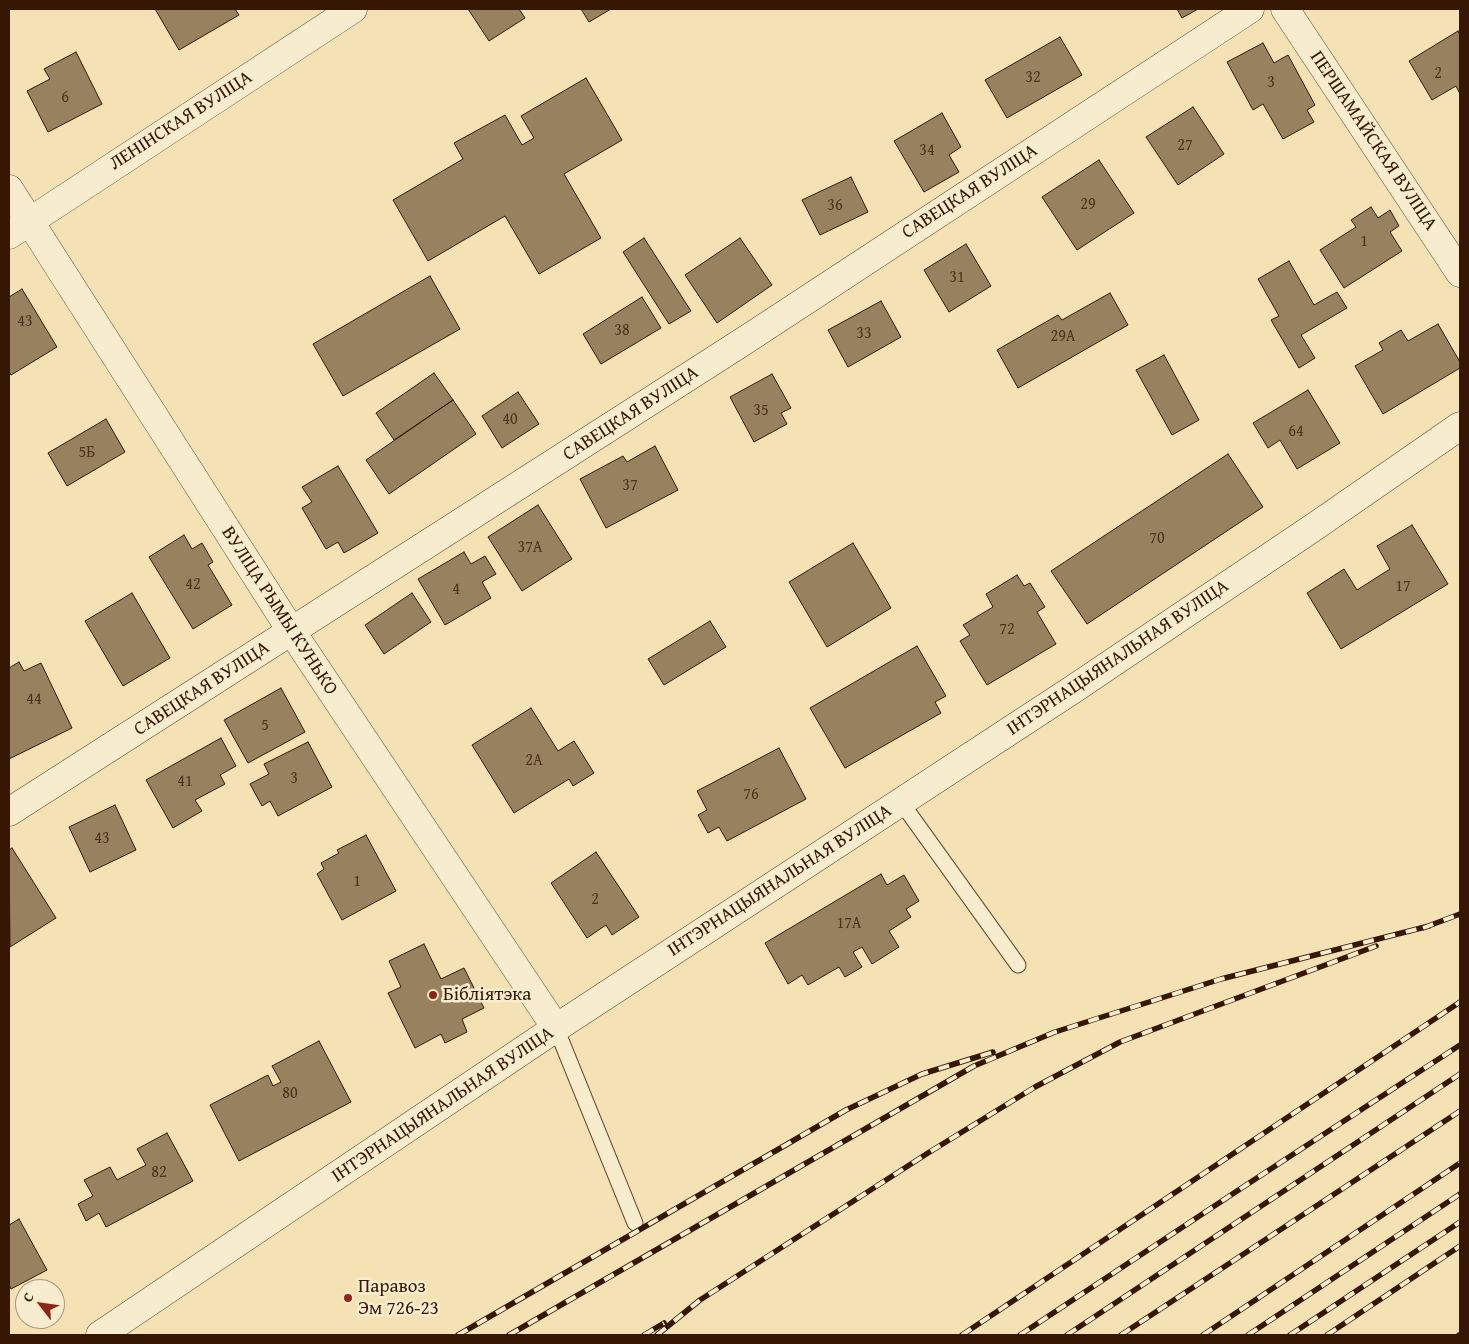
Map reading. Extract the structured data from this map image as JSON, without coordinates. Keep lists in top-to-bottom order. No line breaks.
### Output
{"streets":{"street":["ЛЕНІНСКАЯ ВУЛІЦА","ПЕРШАМАЙСКАЯ ВУЛІЦА","САВЕЦКАЯ ВУЛІЦА","ВУЛІЦА РЫМЫ КУНЬКО","ІНТЭРНАЦЫЯНАЛЬНАЯ ВУЛІЦА"]},"crossings":[["ЛЕНІНСКАЯ ВУЛІЦА","ВУЛІЦА РЫМЫ КУНЬКО"],["САВЕЦКАЯ ВУЛІЦА","ВУЛІЦА РЫМЫ КУНЬКО"],["ВУЛІЦА РЫМЫ КУНЬКО","ІНТЭРНАЦЫЯНАЛЬНАЯ ВУЛІЦА"]],"places":["Бібліятэка","Паравоз Эм 726-23"],"house_numbers":["2","32","3","6","27","34","29","36","1","31","43","38","33","29А","35","40","64","5Б","37","70","37А","42","17","4","72","44","5","2А","3","41","76","43","1","2","17А","80","82"],"north":"top left"}
